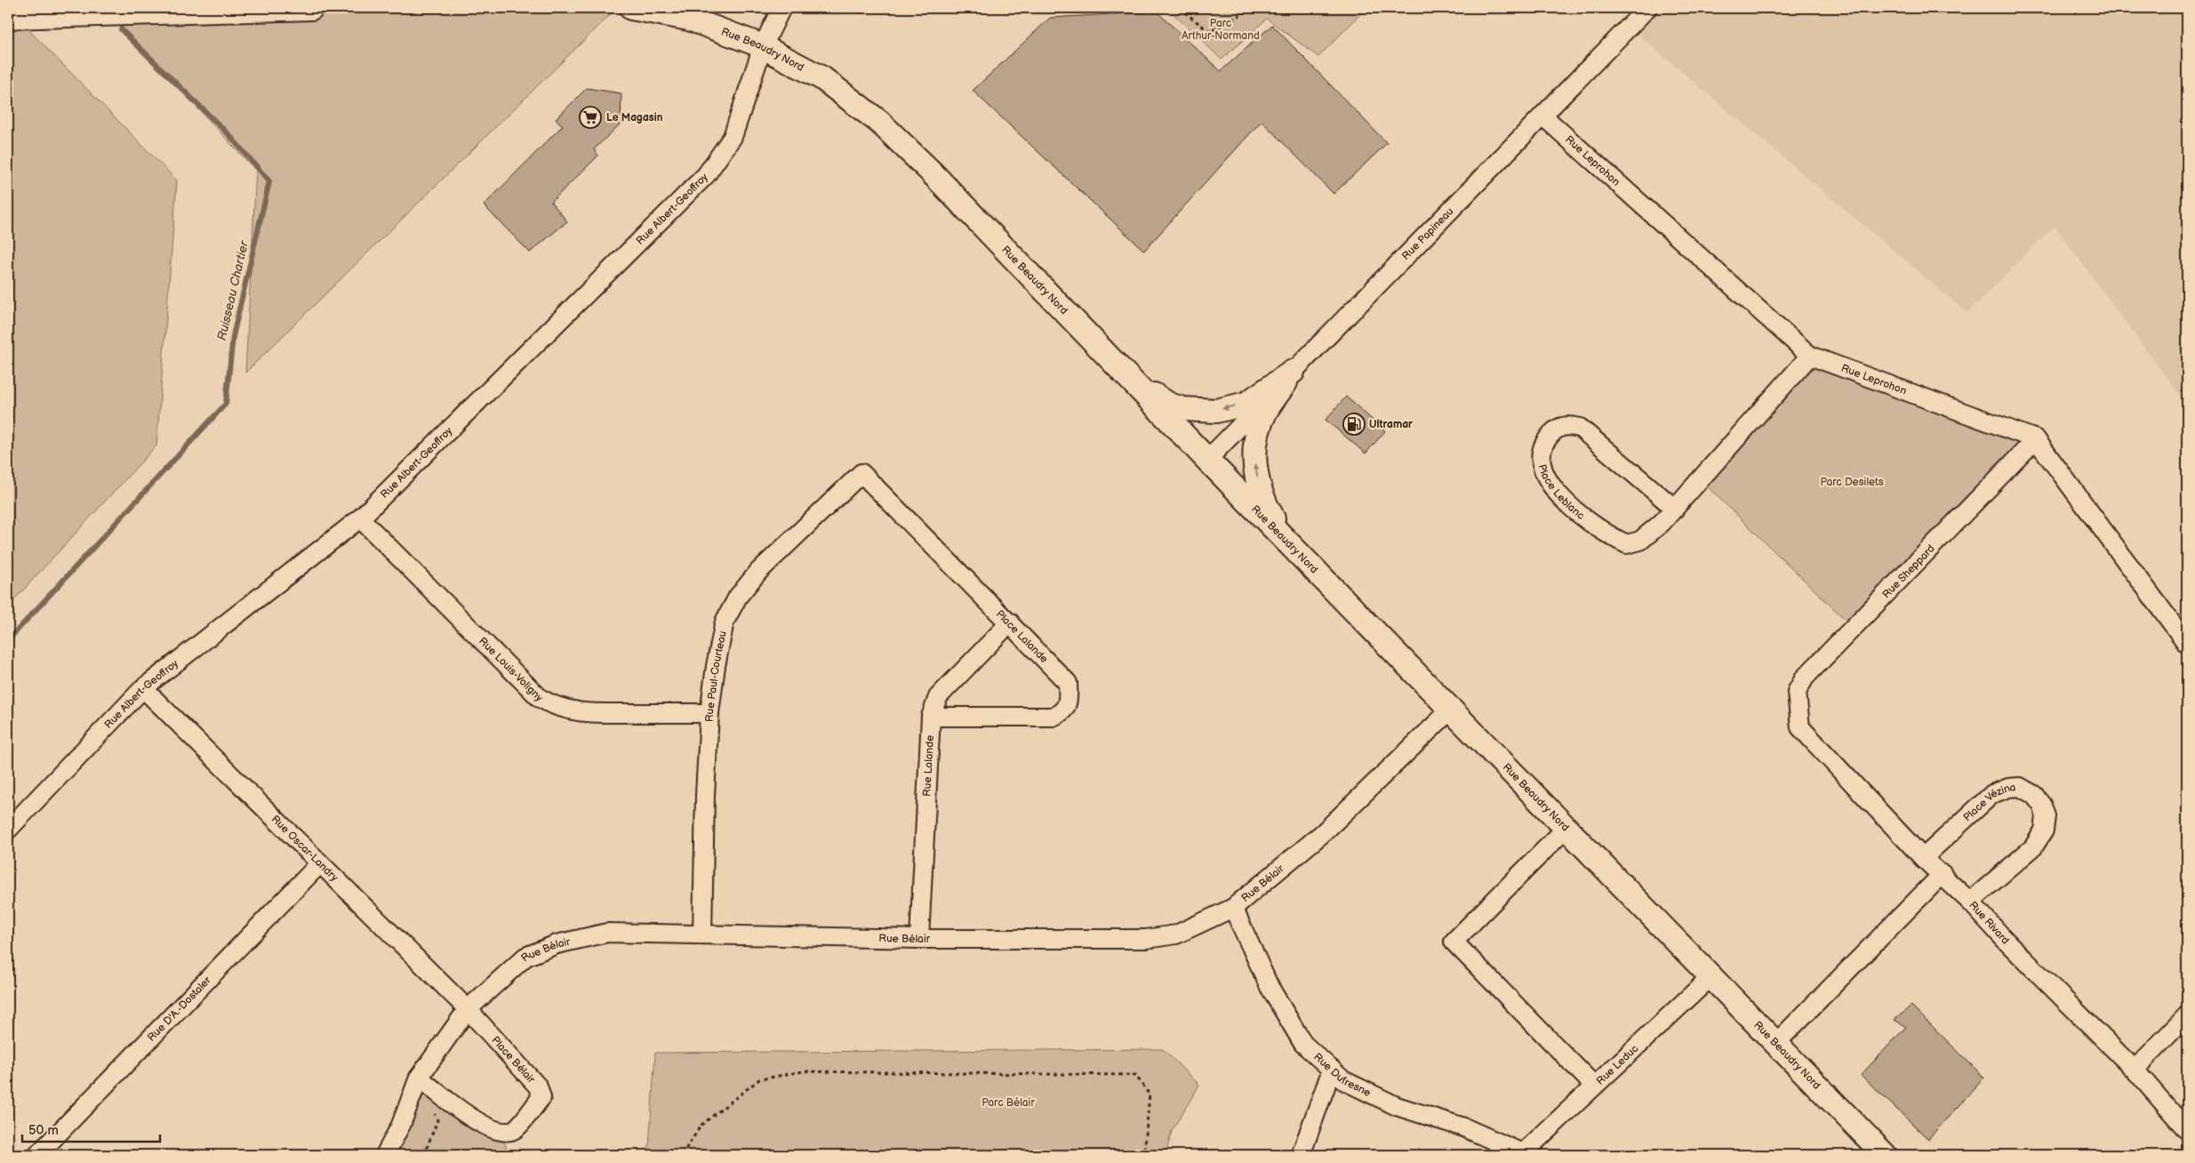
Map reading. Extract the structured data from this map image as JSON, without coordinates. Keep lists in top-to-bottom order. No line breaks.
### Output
{"streets":{"main road":["Rue Beaudry Nord"],"street":["Rue Leprohon","Rue Albert-Geoffroy","Rue Papineau","Place Leblanc","Rue Sheppard","Place Lalande","Rue Louis-Voligny","Rue Paul-Courteau","Rue Lalande","Place Vézina","Rue Oscar-Landry","Rue Bélair","Rue Rivard","Rue D'A.-Dostaler","Place Bélair","Rue Leduc","Rue Dufresne"]},"crossings":[["Rue Beaudry Nord","Rue Albert-Geoffroy"],["Rue Beaudry Nord","Rue Papineau"],["Rue Beaudry Nord","Rue Bélair"],["Rue Beaudry Nord","Rue Leduc"],["Rue Leprohon","Rue Papineau"],["Rue Leprohon","Place Leblanc"],["Rue Leprohon","Rue Sheppard"],["Rue Albert-Geoffroy","Rue Louis-Voligny"],["Rue Albert-Geoffroy","Rue Oscar-Landry"],["Rue Sheppard","Rue Rivard"],["Place Lalande","Rue Paul-Courteau"],["Place Lalande","Rue Lalande"],["Rue Louis-Voligny","Rue Paul-Courteau"],["Rue Paul-Courteau","Rue Bélair"],["Rue Lalande","Rue Bélair"],["Place Vézina","Rue Rivard"],["Rue Oscar-Landry","Rue Bélair"],["Rue Oscar-Landry","Rue D'A.-Dostaler"],["Rue Oscar-Landry","Place Bélair"],["Rue Bélair","Place Bélair"],["Rue Bélair","Rue Dufresne"],["Rue Leduc","Rue Dufresne"]],"water":["Ruisseau Chartier"],"parks":["Parc Arthur-Normand","Parc Desilets","Parc Bélair"],"places":{"supermarket":["Le Magasin"],"fuel station":["Ultramar"]},"scale_bar":"50 m"}
